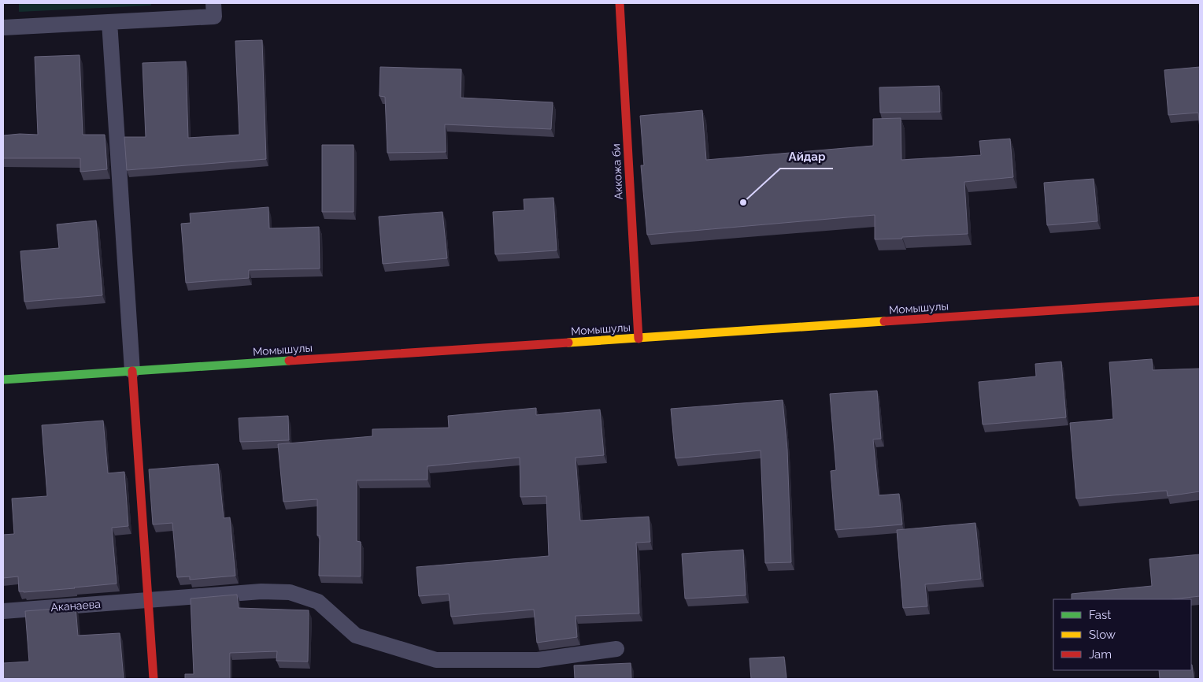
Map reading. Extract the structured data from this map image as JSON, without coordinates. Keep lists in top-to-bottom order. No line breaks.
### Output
{"streets":{"main road":["Аккожа би","Момышулы"],"lane":["Аканаева"]},"crossings":[["Аккожа би","Момышулы"]],"places":["Айдар"],"legend":["Fast","Slow","Jam"]}
